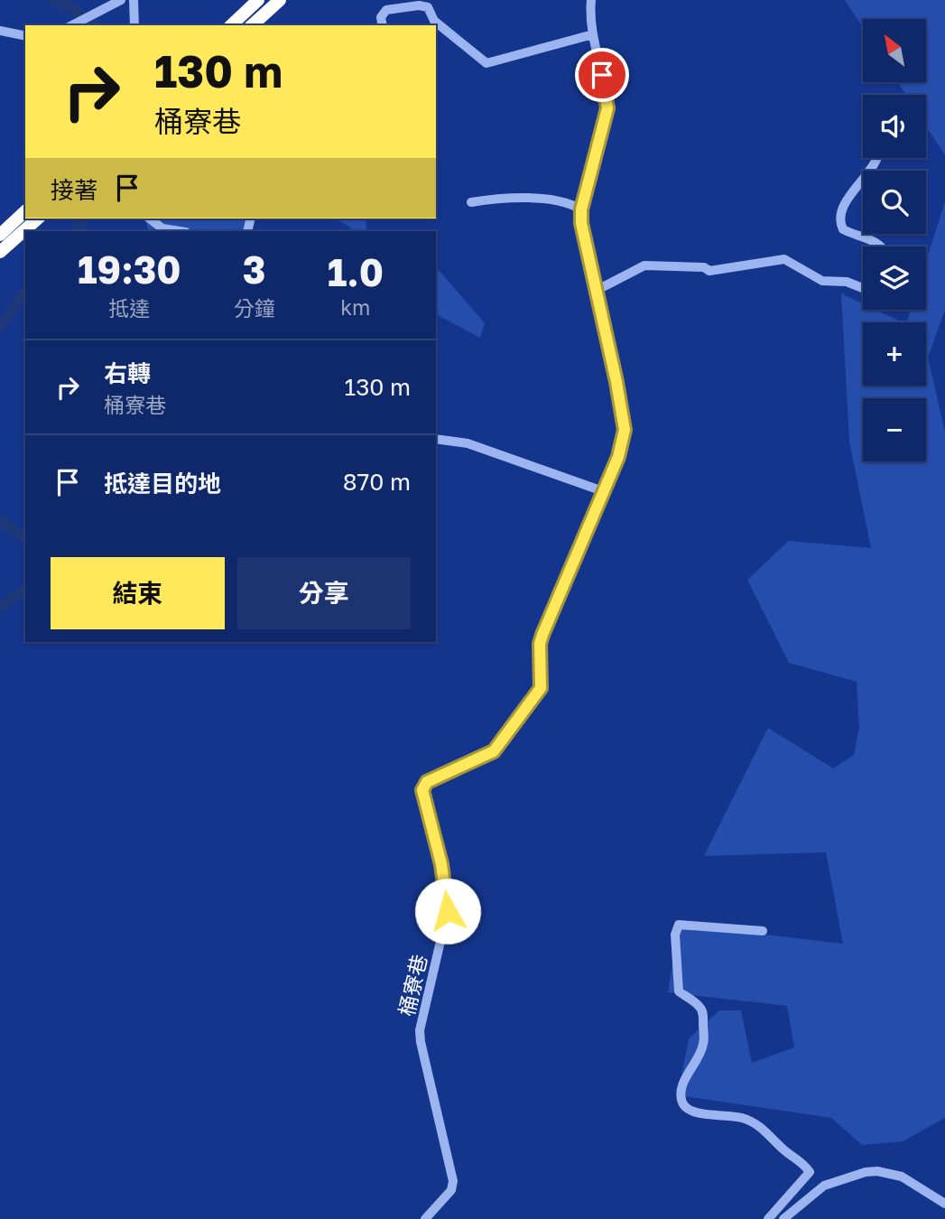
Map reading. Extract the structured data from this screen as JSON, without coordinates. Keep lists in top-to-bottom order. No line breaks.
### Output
{"streets":{"street":["桶寮巷"]},"north":"top left","page":{"map_buttons":["+","−"],"turn":["130 m","桶寮巷"],"then":"接著","eta":["19:30","抵達","3","分鐘","1.0","km"],"list":[{"name":"右轉","note":"桶寮巷","value":"130 m"},{"name":"抵達目的地","value":"870 m"}],"buttons":["結束","分享"]}}
